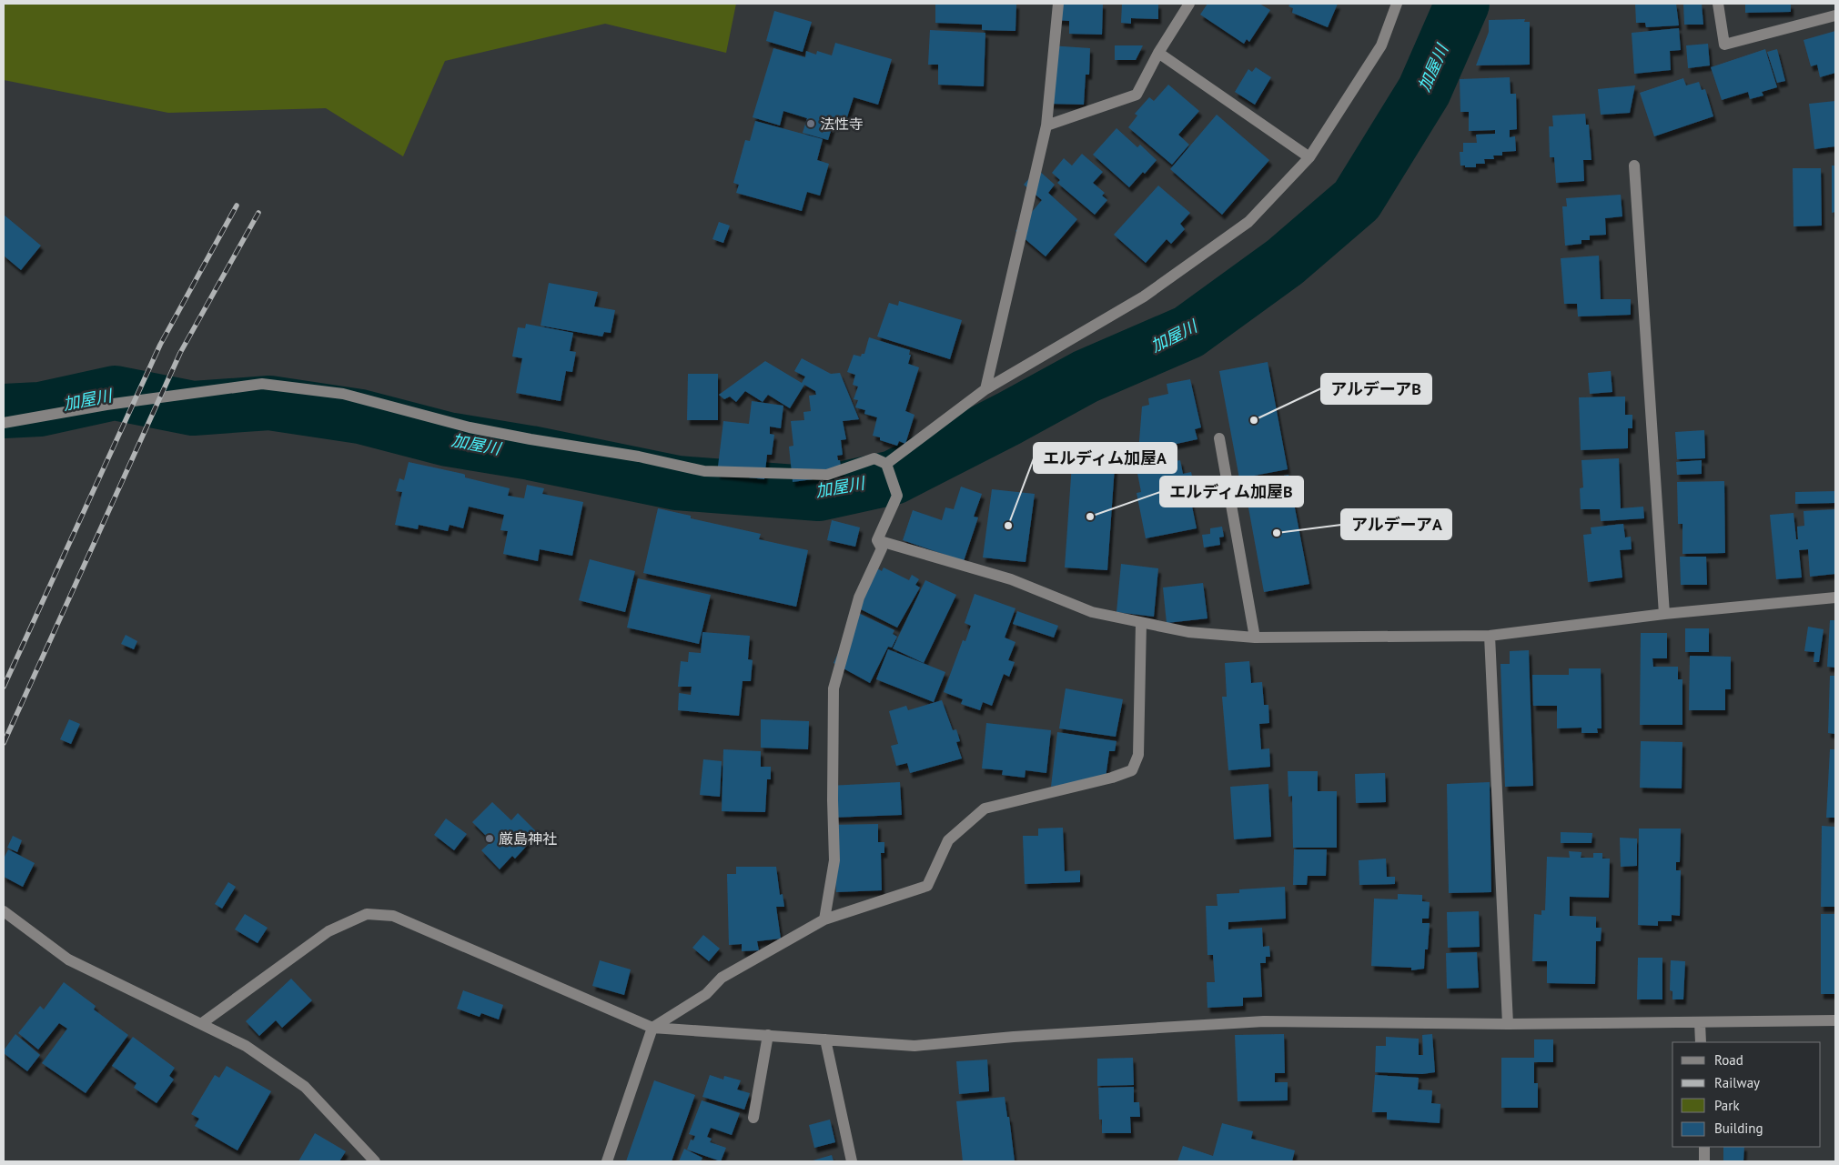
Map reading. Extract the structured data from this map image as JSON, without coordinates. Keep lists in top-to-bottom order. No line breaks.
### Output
{"water":["加屋川"],"places":["法性寺","アルデーアB","エルディム加屋B","エルディム加屋A","アルデーアA","厳島神社"],"legend":["Road","Railway","Park","Building"]}
